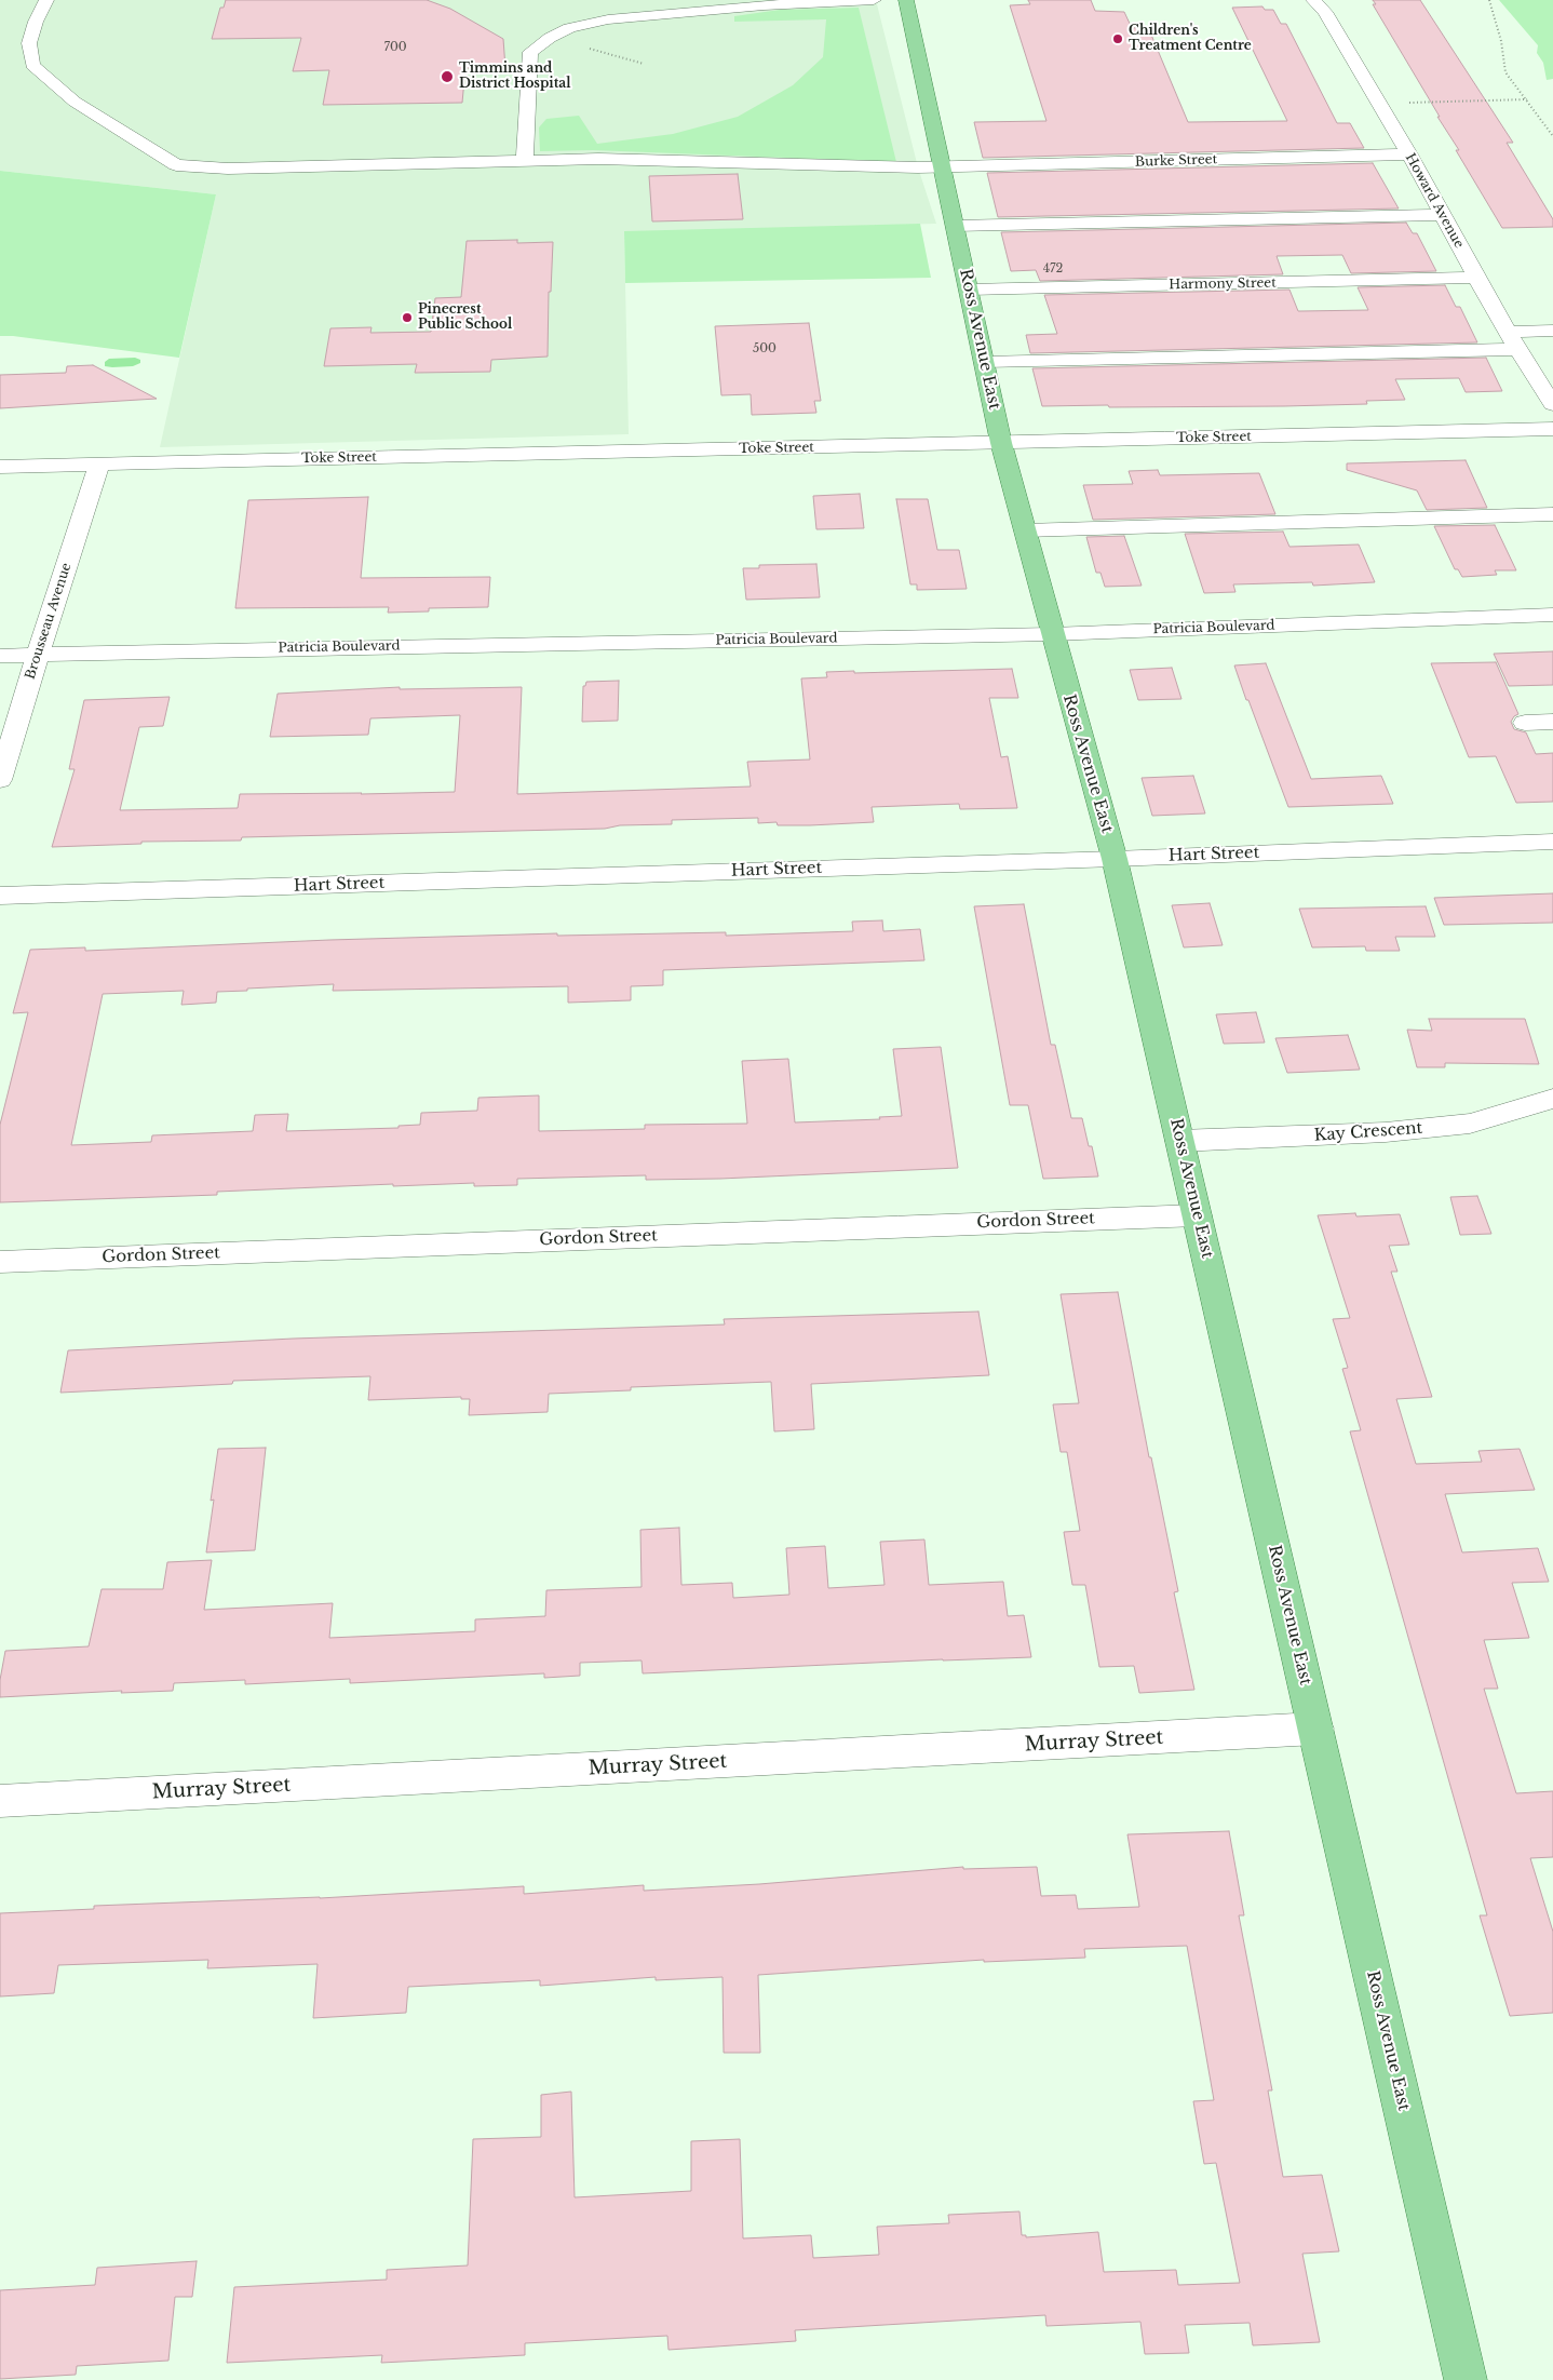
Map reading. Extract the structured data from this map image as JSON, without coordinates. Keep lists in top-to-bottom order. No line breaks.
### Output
{"streets":{"main road":["Ross Avenue East"],"street":["Burke Street","Howard Avenue","Harmony Street","Toke Street","Brousseau Avenue","Patricia Boulevard","Hart Street","Kay Crescent","Gordon Street","Murray Street"]},"crossings":[["Burke Street","Howard Avenue"],["Burke Street","Ross Avenue East"],["Howard Avenue","Harmony Street"],["Harmony Street","Ross Avenue East"],["Ross Avenue East","Toke Street"],["Ross Avenue East","Patricia Boulevard"],["Ross Avenue East","Hart Street"],["Ross Avenue East","Kay Crescent"],["Ross Avenue East","Gordon Street"],["Ross Avenue East","Murray Street"],["Toke Street","Brousseau Avenue"],["Brousseau Avenue","Patricia Boulevard"]],"places":["Children's Treatment Centre","Timmins and District Hospital","Pinecrest Public School"],"house_numbers":["700","472","500"]}
